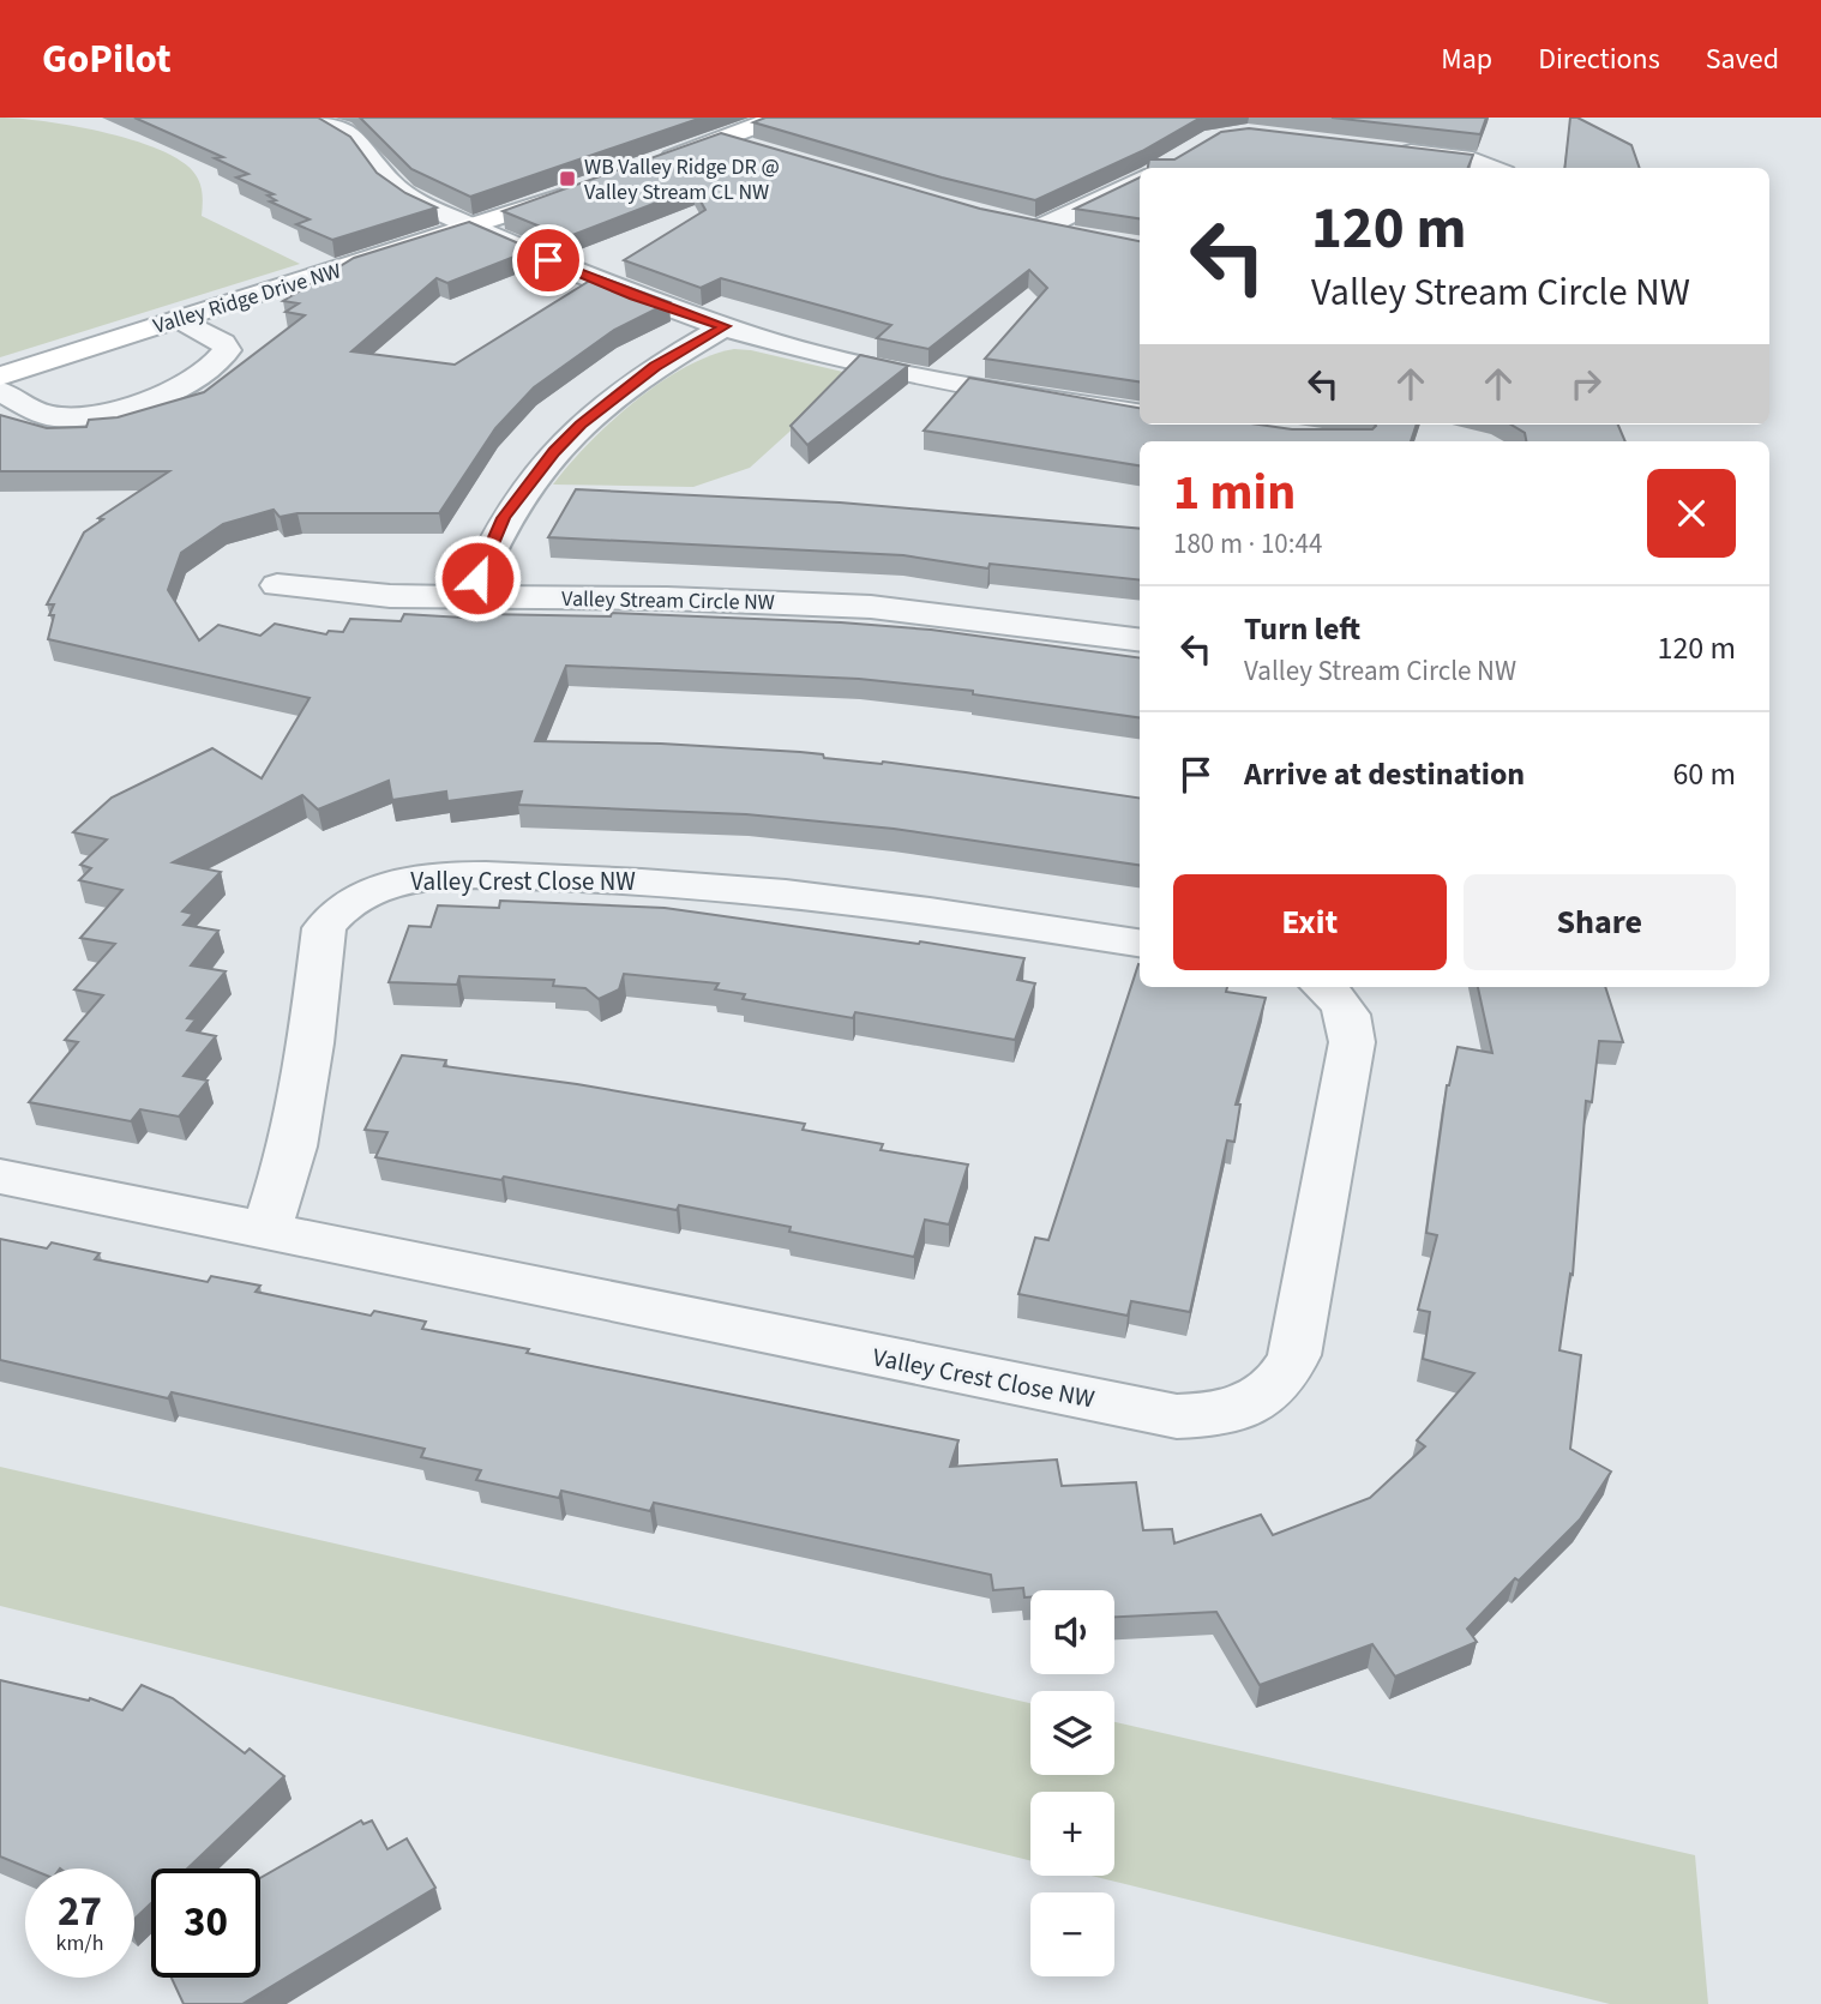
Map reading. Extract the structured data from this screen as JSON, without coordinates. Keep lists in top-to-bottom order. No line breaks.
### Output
{"streets":{"street":["Valley Ridge Drive NW","Valley Stream Circle NW","Valley Crest Close NW"]},"places":{"transit":["WB Valley Ridge DR @ Valley Stream CL NW"]},"page":{"header":"GoPilot","nav":["Map","Directions","Saved"],"turn":["120 m","Valley Stream Circle NW"],"heading":["1 min","180 m · 10:44"],"list":[{"name":"Turn left","note":"Valley Stream Circle NW","value":"120 m"},{"name":"Arrive at destination","value":"60 m"}],"buttons":["Exit","Share"],"map_buttons":["+","−"],"speed":"27 km/h","limit":"30"}}
